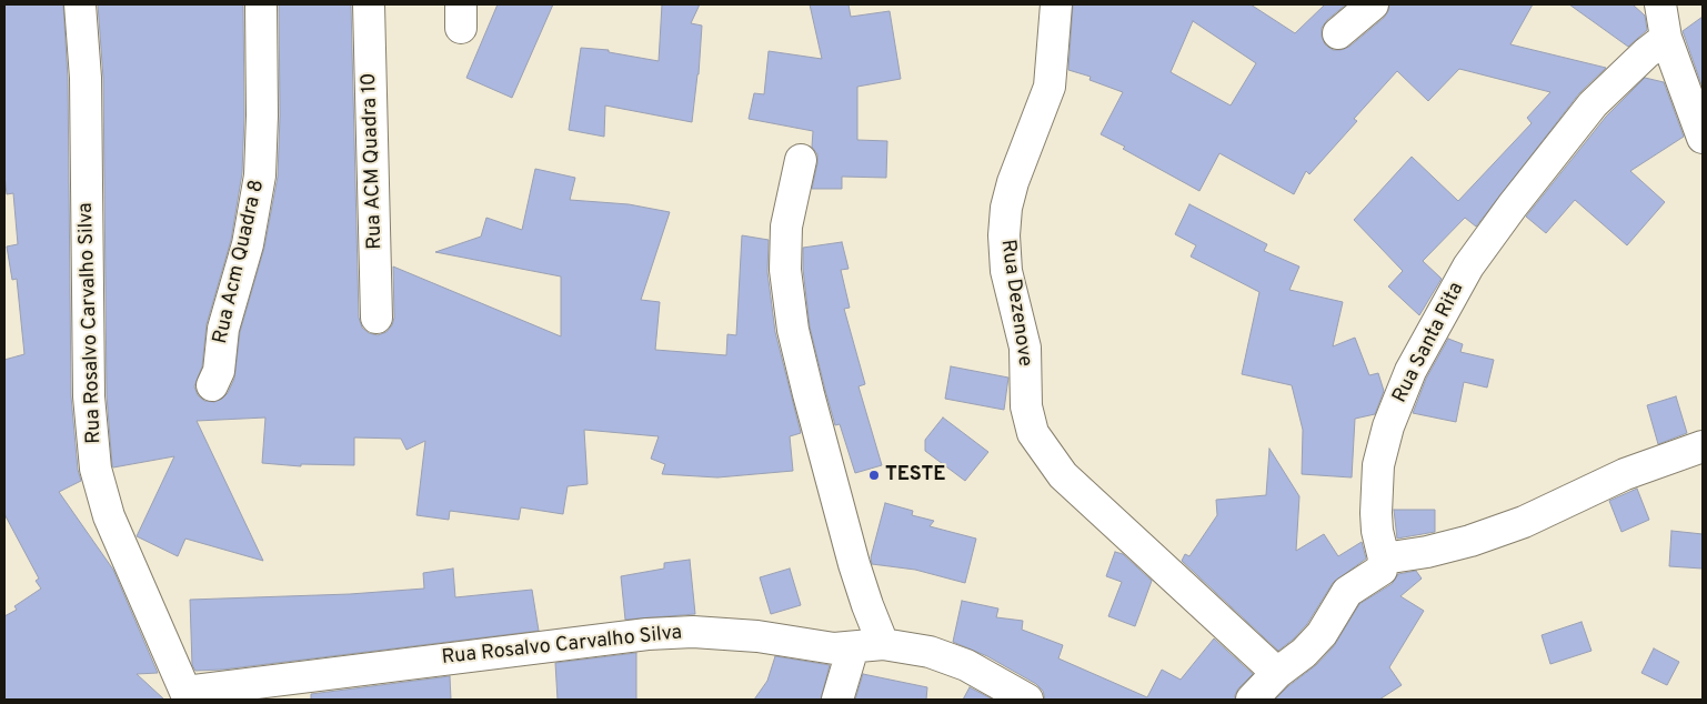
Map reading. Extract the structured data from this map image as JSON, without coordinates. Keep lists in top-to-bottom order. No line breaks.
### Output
{"streets":{"street":["Rua ACM Quadra 10","Rua Acm Quadra 8","Rua Dezenove","Rua Rosalvo Carvalho Silva","Rua Santa Rita"]},"places":["TESTE"]}
